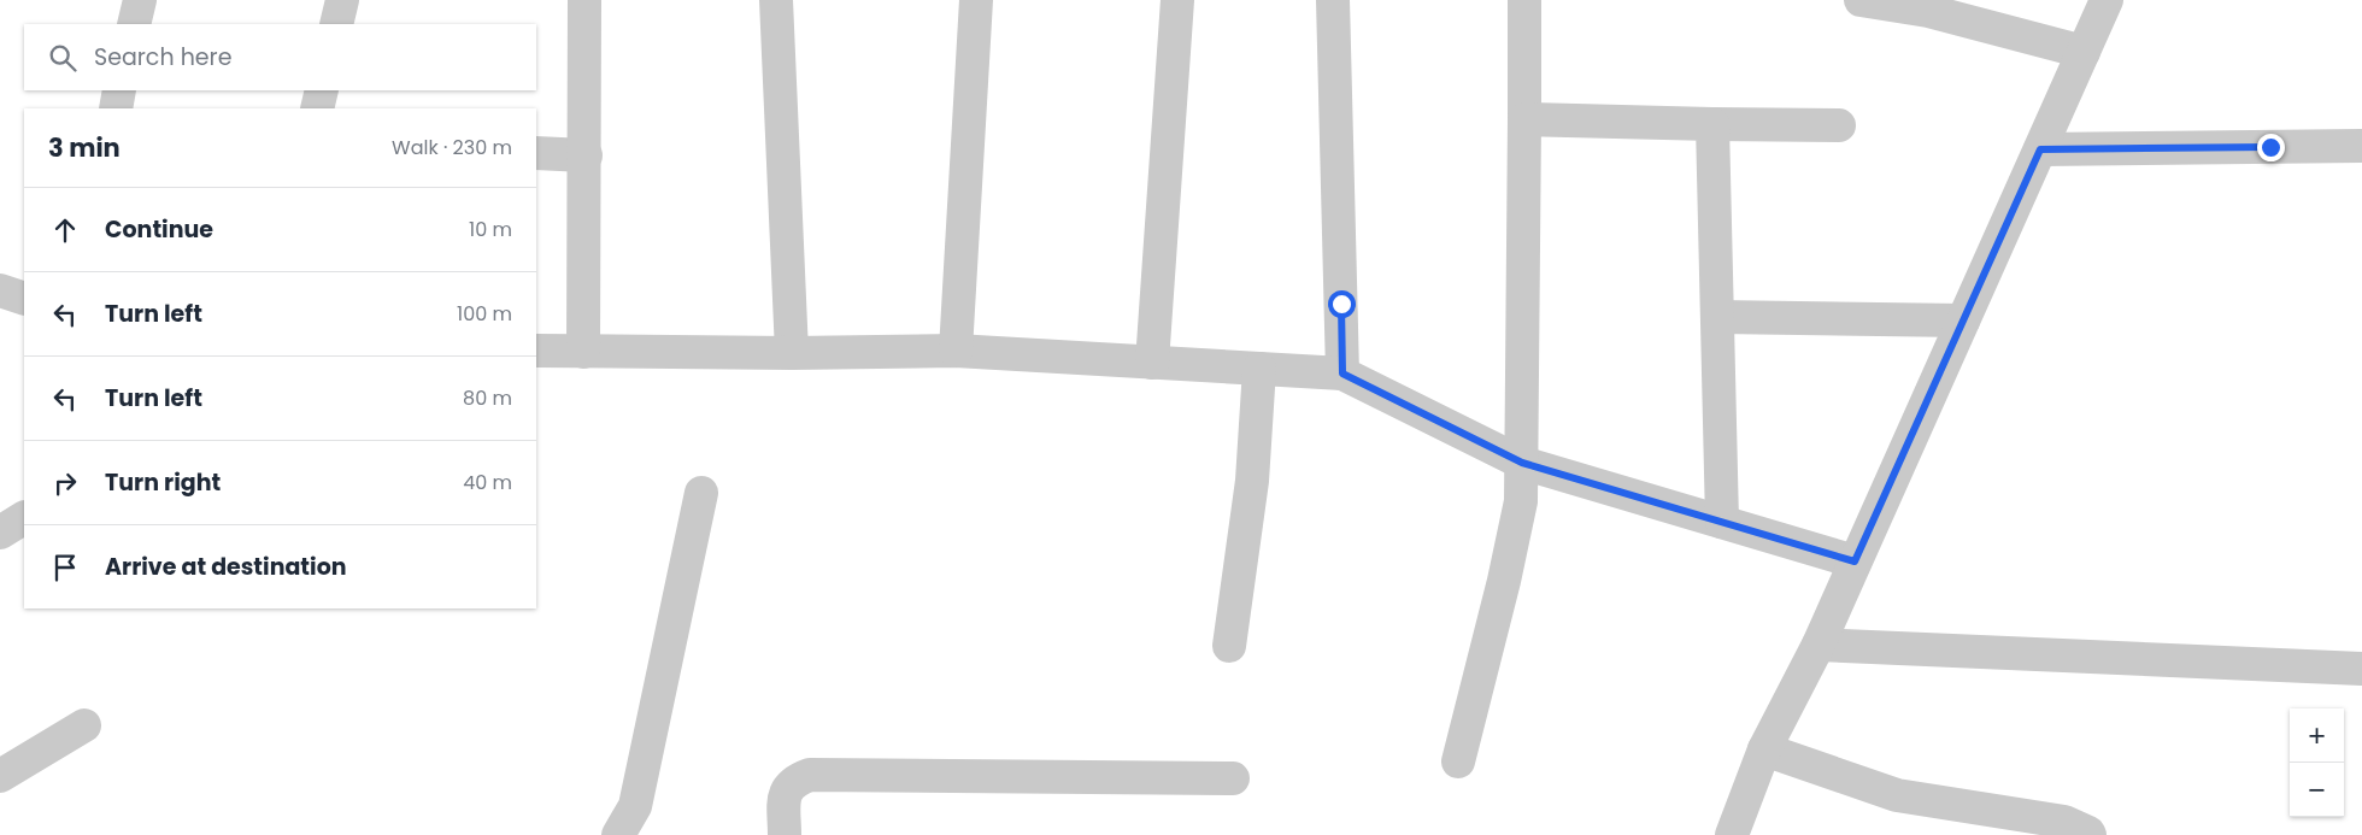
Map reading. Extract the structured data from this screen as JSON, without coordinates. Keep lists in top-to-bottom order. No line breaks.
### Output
{"page":{"search":"Search here","heading":["3 min","Walk · 230 m"],"list":[["Continue","10 m"],["Turn left","100 m"],["Turn left","80 m"],["Turn right","40 m"],"Arrive at destination"],"map_buttons":["+","−"]}}
